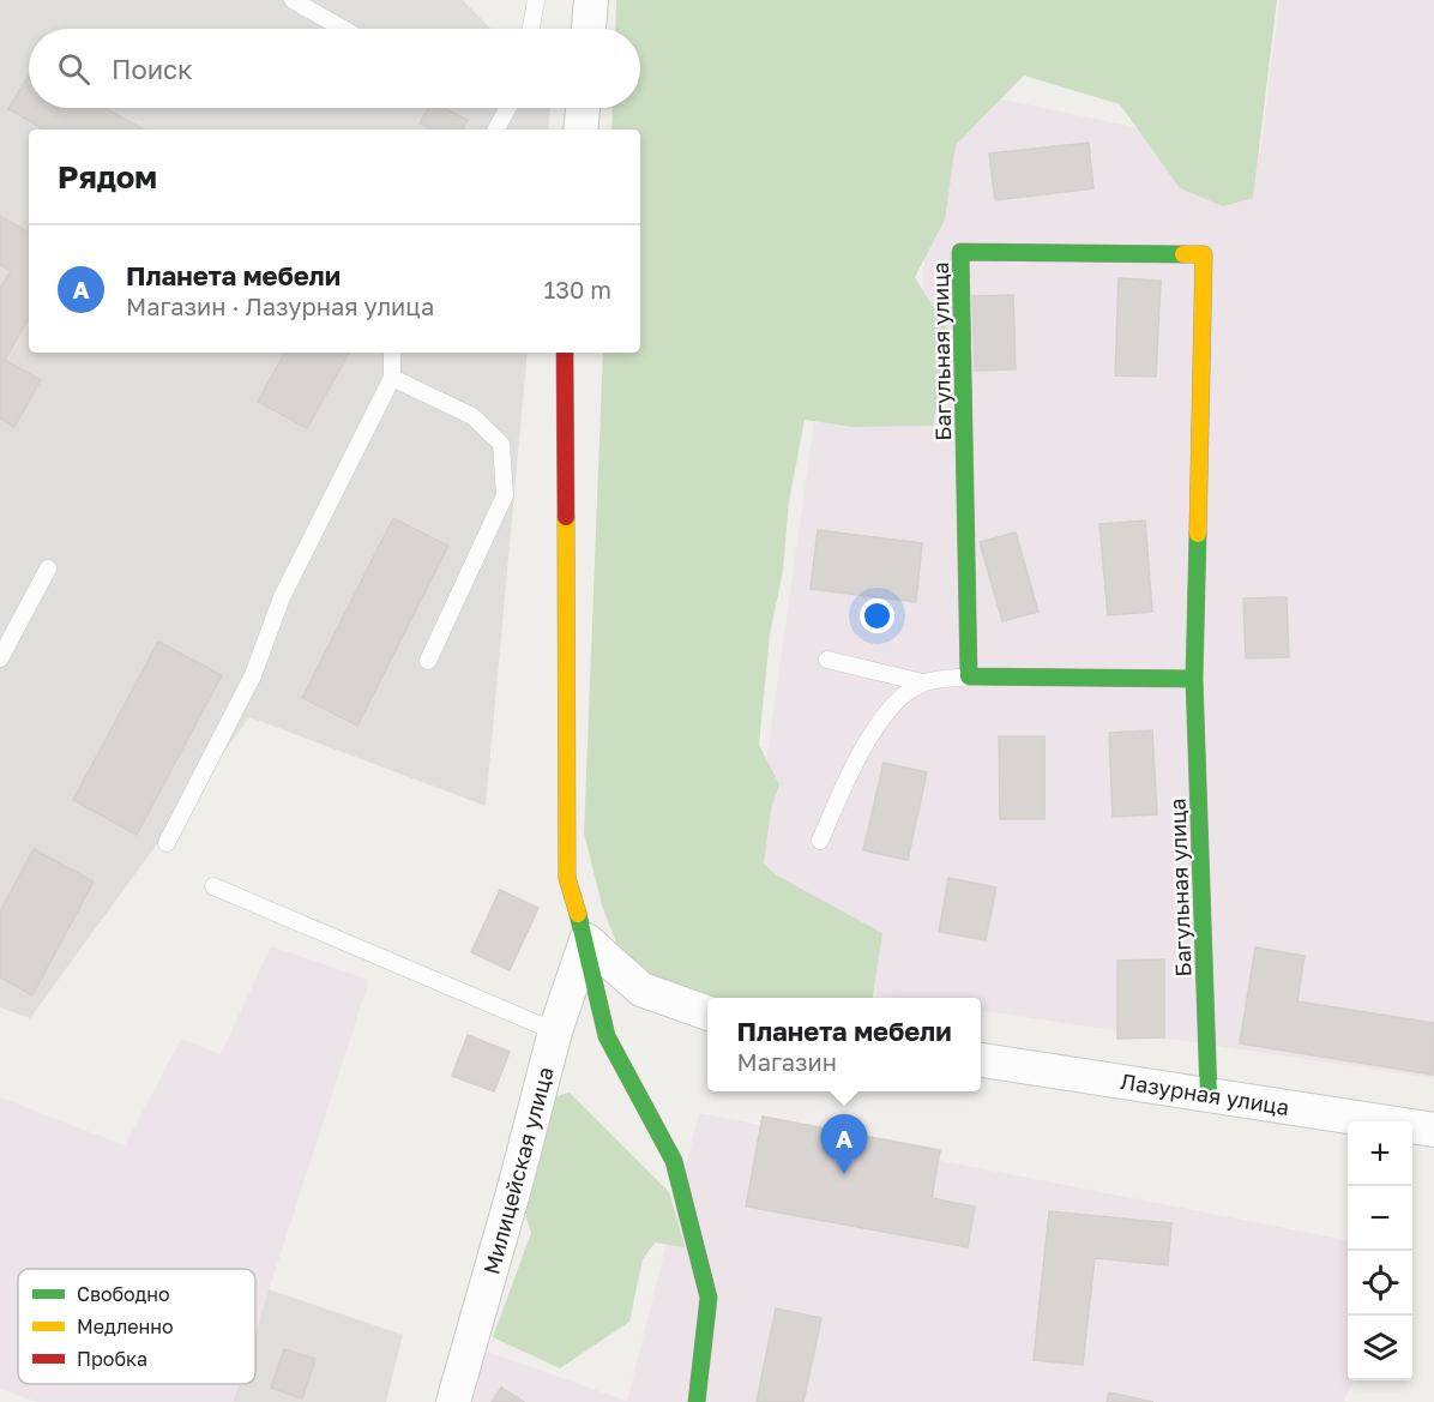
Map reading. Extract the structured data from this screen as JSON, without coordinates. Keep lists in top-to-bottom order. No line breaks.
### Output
{"streets":{"street":["Багульная улица","Лазурная улица","Милицейская улица"]},"crossings":[["Багульная улица","Лазурная улица"]],"legend":["Свободно","Медленно","Пробка"],"page":{"search":"Поиск","heading":"Рядом","list":[{"mark":"A","name":"Планета мебели","note":"Магазин · Лазурная улица","value":"130 m"}],"popup":["Планета мебели","Магазин"],"pins":"A","map_buttons":["+","−"]}}
